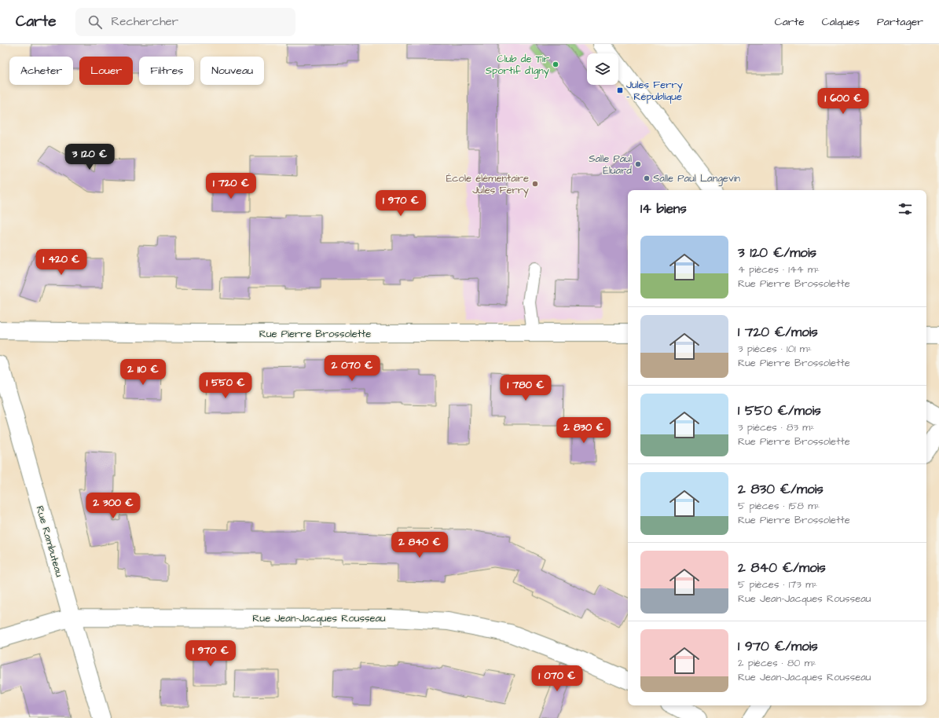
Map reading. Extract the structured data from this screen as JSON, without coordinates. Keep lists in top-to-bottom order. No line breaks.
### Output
{"streets":{"street":["Rue Pierre Brossolette","Rue Rambuteau","Rue Jean-Jacques Rousseau"]},"crossings":[["Rue Rambuteau","Rue Jean-Jacques Rousseau"]],"places":{"other":["Club de Tir Sportif d'Igny","Salle Paul Éluard","Salle Paul Langevin","École élémentaire Jules Ferry"],"transit":["Jules Ferry - République"]},"page":{"header":"Carte","search":"Rechercher","nav":["Carte","Calques","Partager"],"chip":["Acheter","Louer","Filtres","Nouveau"],"price":["1 600 €","3 120 €","1 720 €","1 970 €","1 420 €","2 070 €","2 110 €","1 550 €","1 780 €","2 830 €","2 300 €","2 840 €","1 970 €","1 070 €"],"heading":"14 biens","list":[{"name":"3 120 €/mois","note":"4 pièces · 144 m² · Rue Pierre Brossolette"},{"name":"1 720 €/mois","note":"3 pièces · 101 m² · Rue Pierre Brossolette"},{"name":"1 550 €/mois","note":"3 pièces · 83 m² · Rue Pierre Brossolette"},{"name":"2 830 €/mois","note":"5 pièces · 158 m² · Rue Pierre Brossolette"},{"name":"2 840 €/mois","note":"5 pièces · 173 m² · Rue Jean-Jacques Rousseau"},{"name":"1 970 €/mois","note":"2 pièces · 80 m² · Rue Jean-Jacques Rousseau"}]}}
